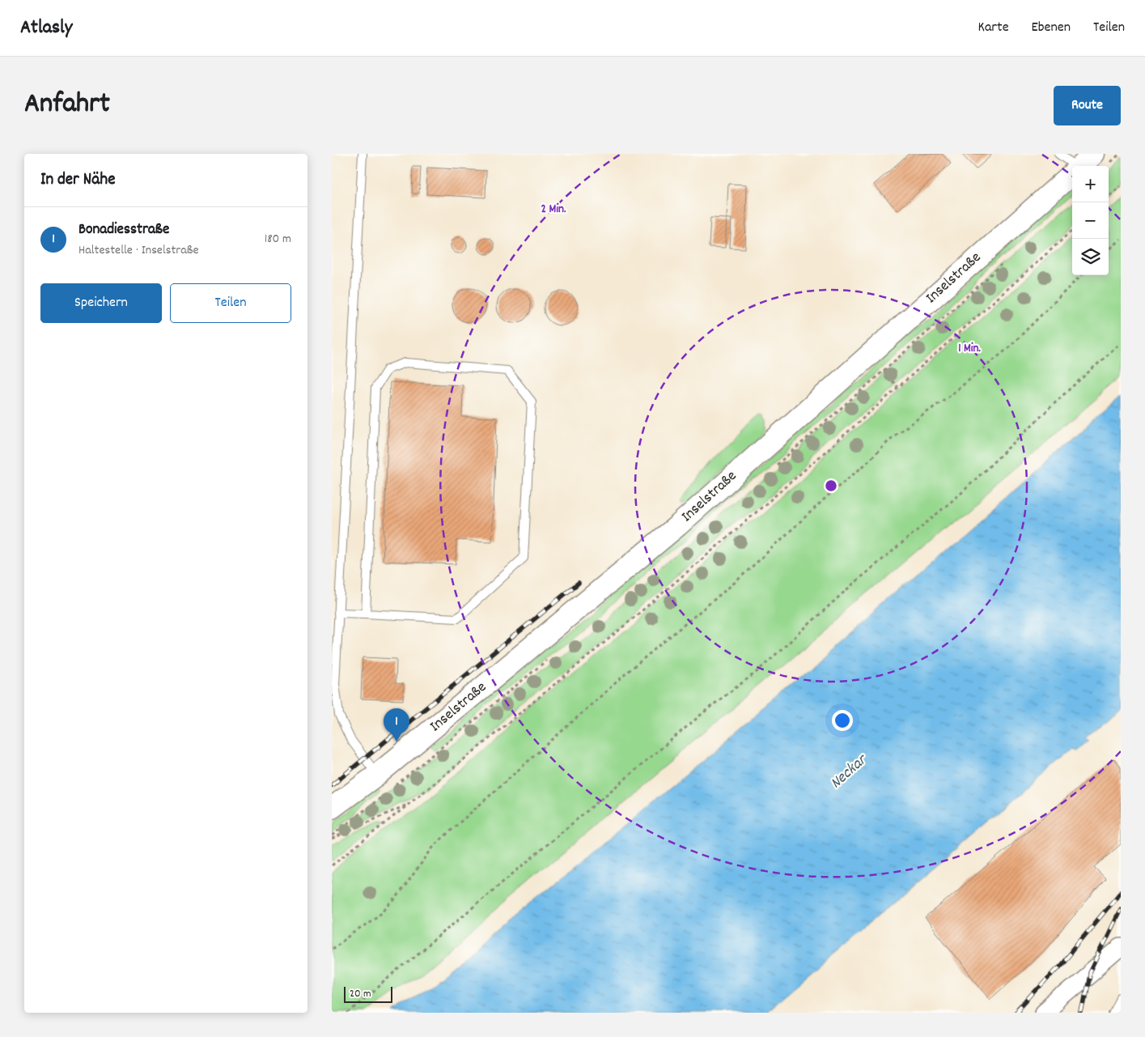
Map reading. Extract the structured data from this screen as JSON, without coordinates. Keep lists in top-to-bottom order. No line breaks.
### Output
{"streets":{"street":["Inselstraße"]},"water":["Neckar"],"scale_bar":"20 m","page":{"header":"Atlasly","nav":["Karte","Ebenen","Teilen"],"title":"Anfahrt","buttons":["Route",["Speichern","Teilen"]],"heading":"In der Nähe","map_buttons":["+","−"],"list":[{"mark":"1","name":"Bonadiesstraße","note":"Haltestelle · Inselstraße","value":"180 m"}],"pins":"1","scale":"20 m"},"rings":["2 Min.","1 Min."]}
